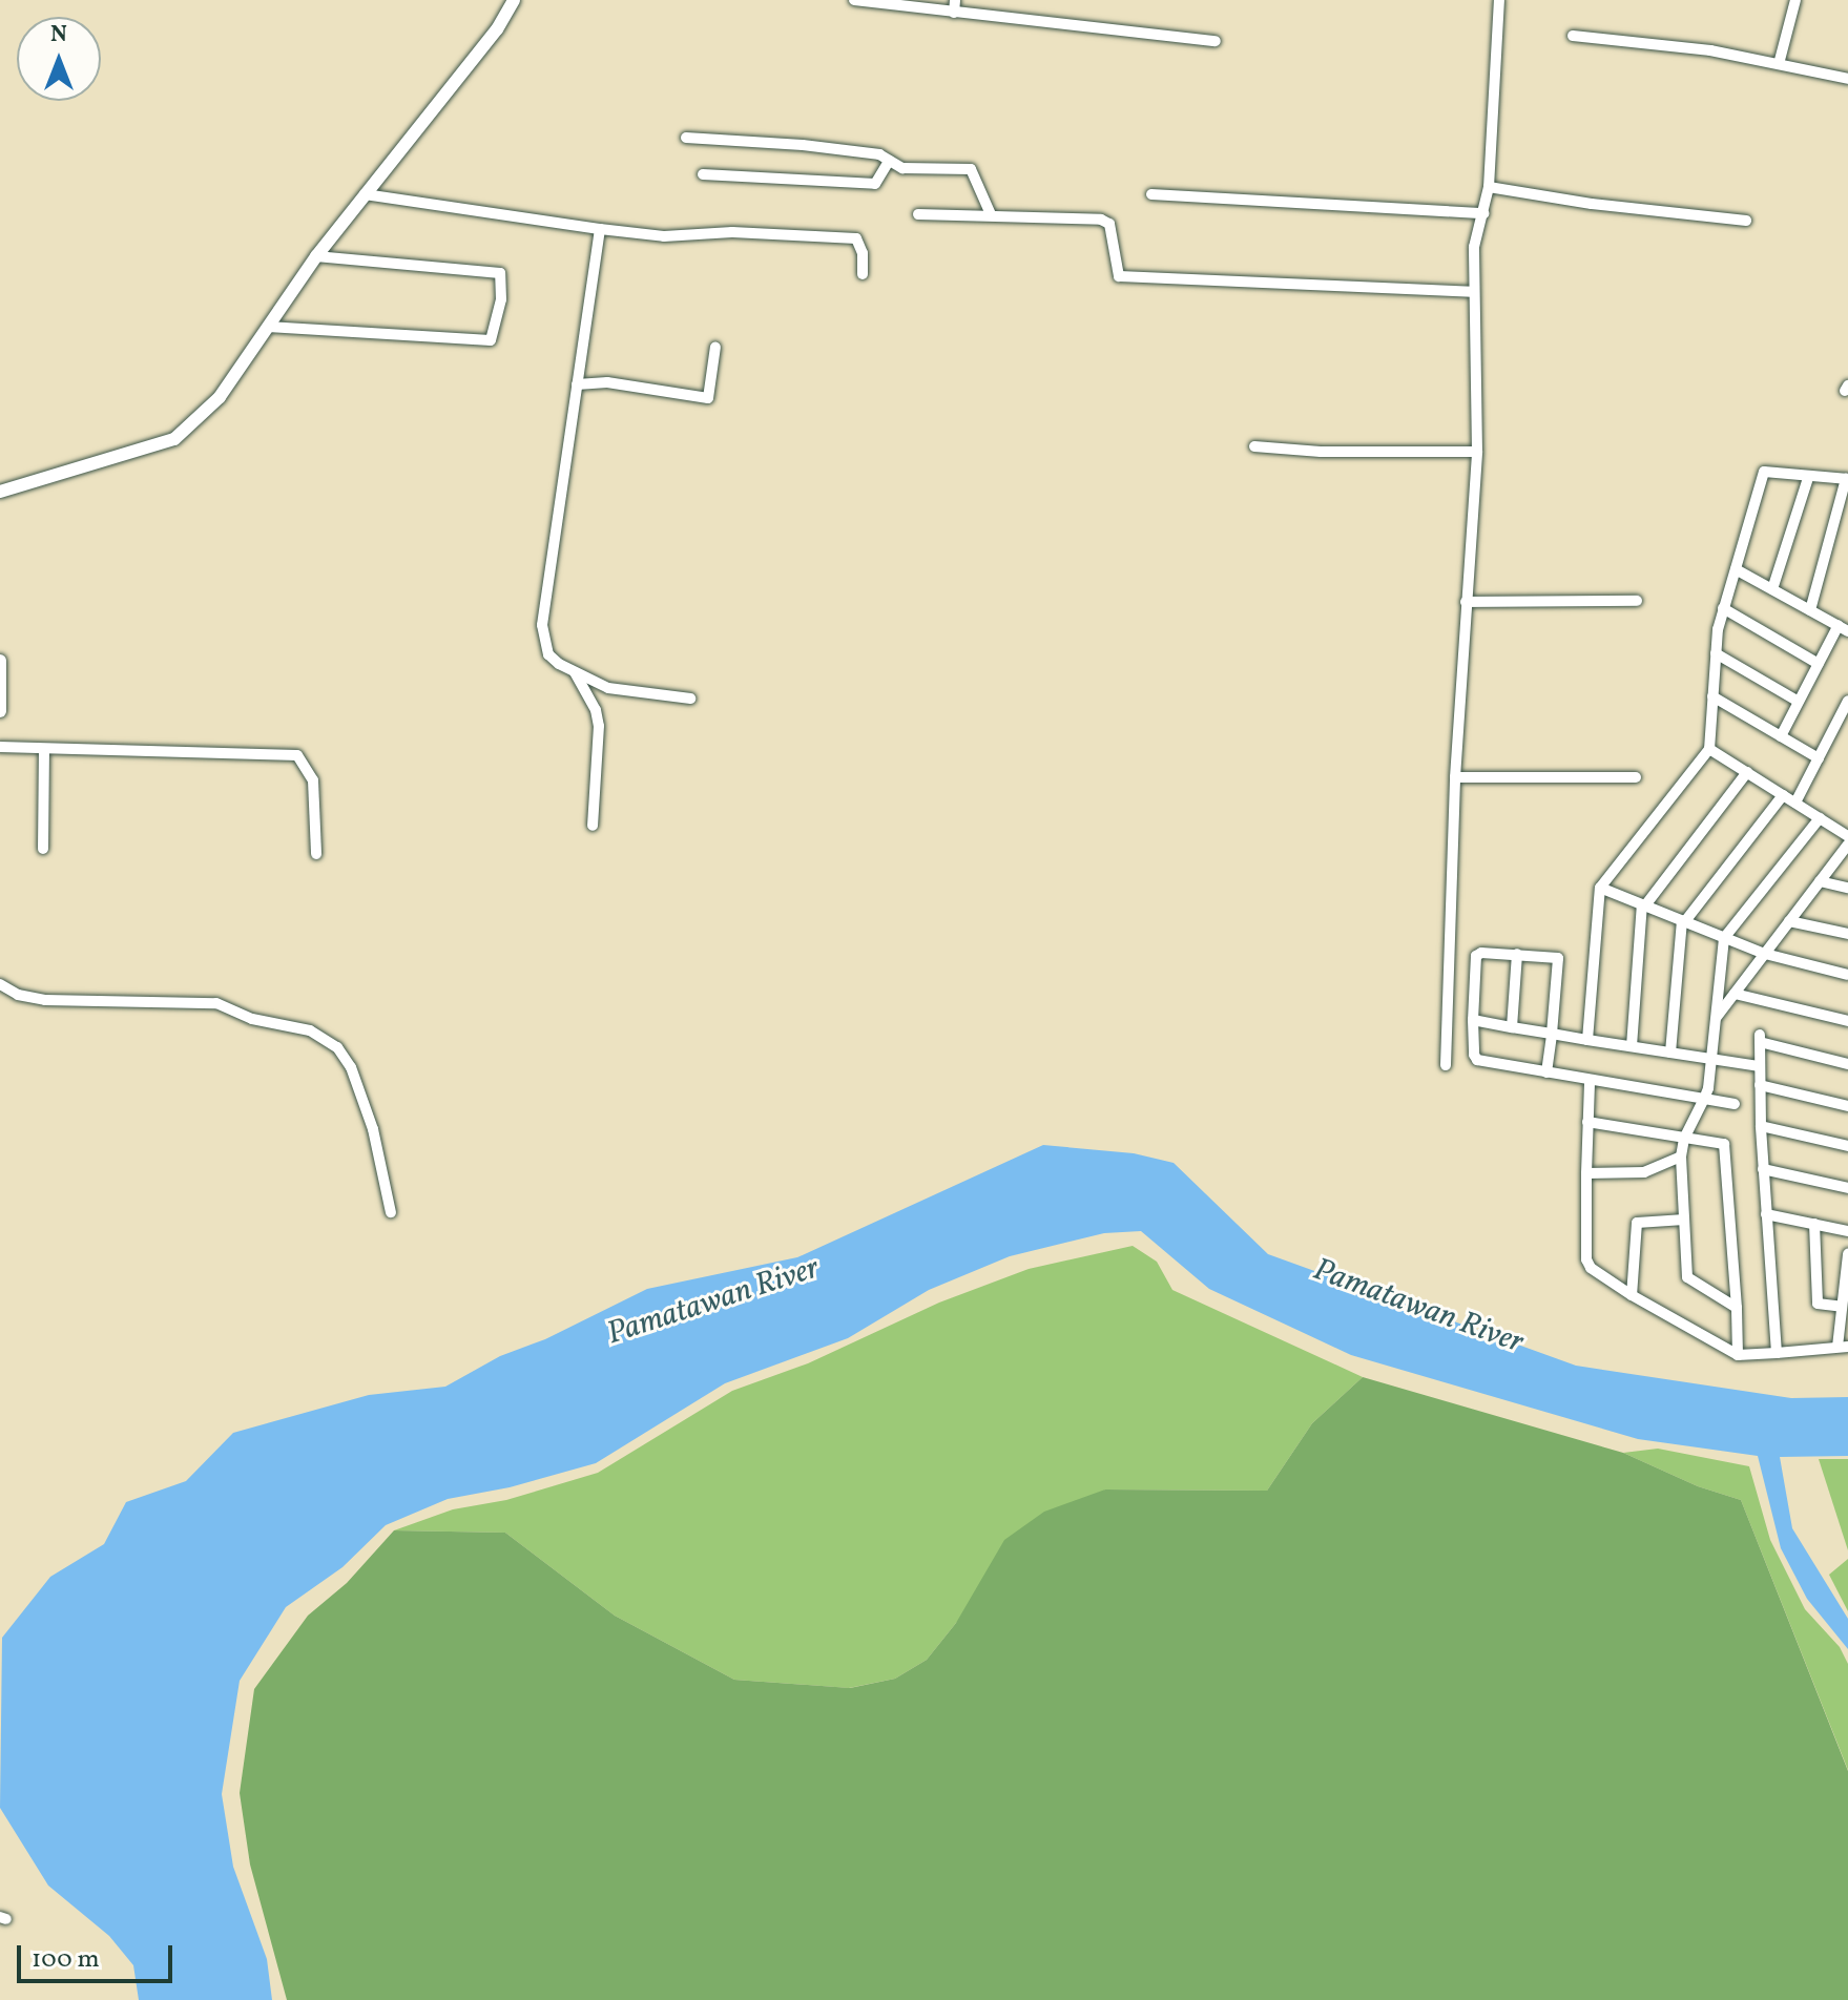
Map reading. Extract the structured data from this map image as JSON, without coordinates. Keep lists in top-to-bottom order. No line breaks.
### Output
{"water":["Pamatawan River"],"scale_bar":"100 m","north":"top"}
